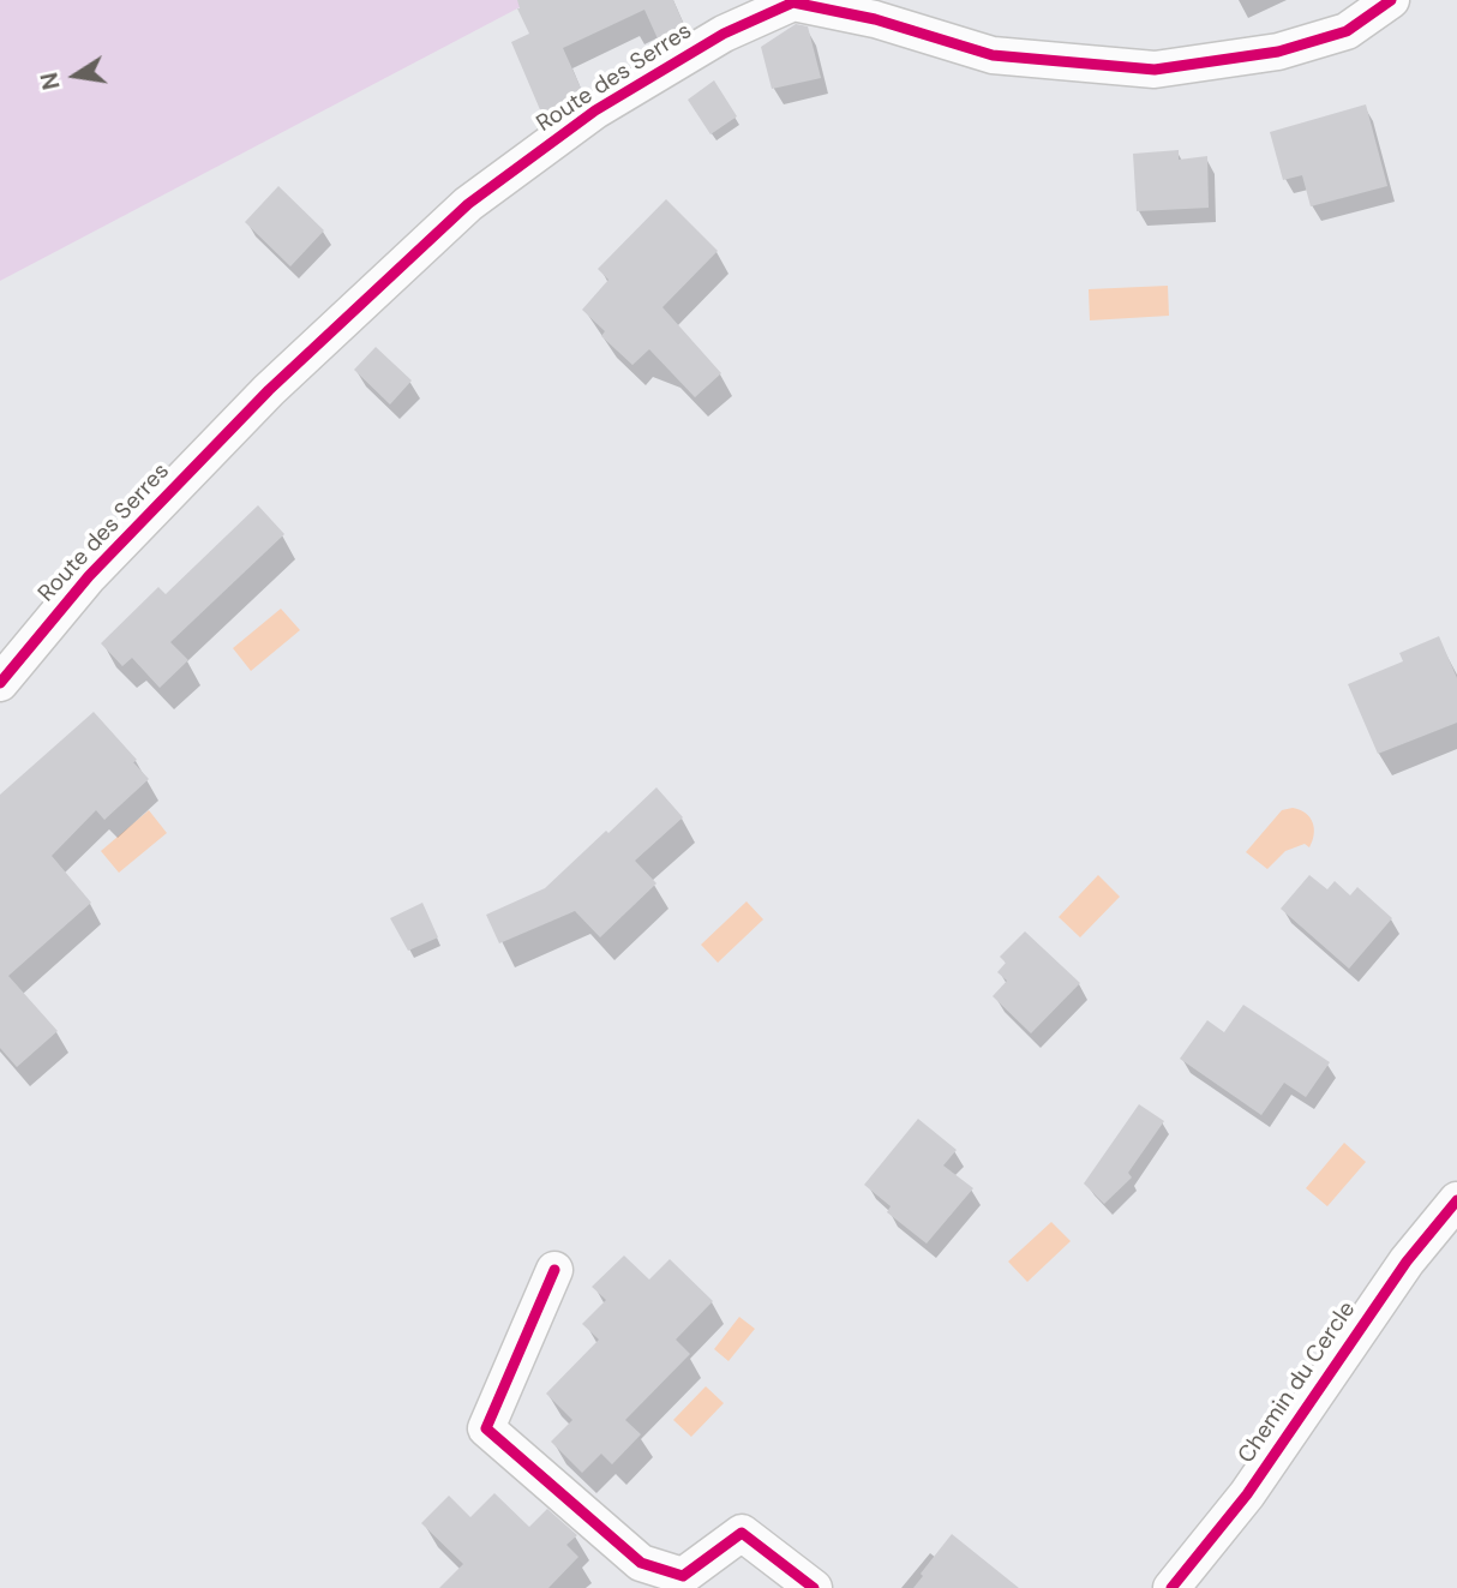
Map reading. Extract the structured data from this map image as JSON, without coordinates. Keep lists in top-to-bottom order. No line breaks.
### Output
{"streets":{"street":["Route des Serres","Chemin du Cercle"]},"north":"left"}
